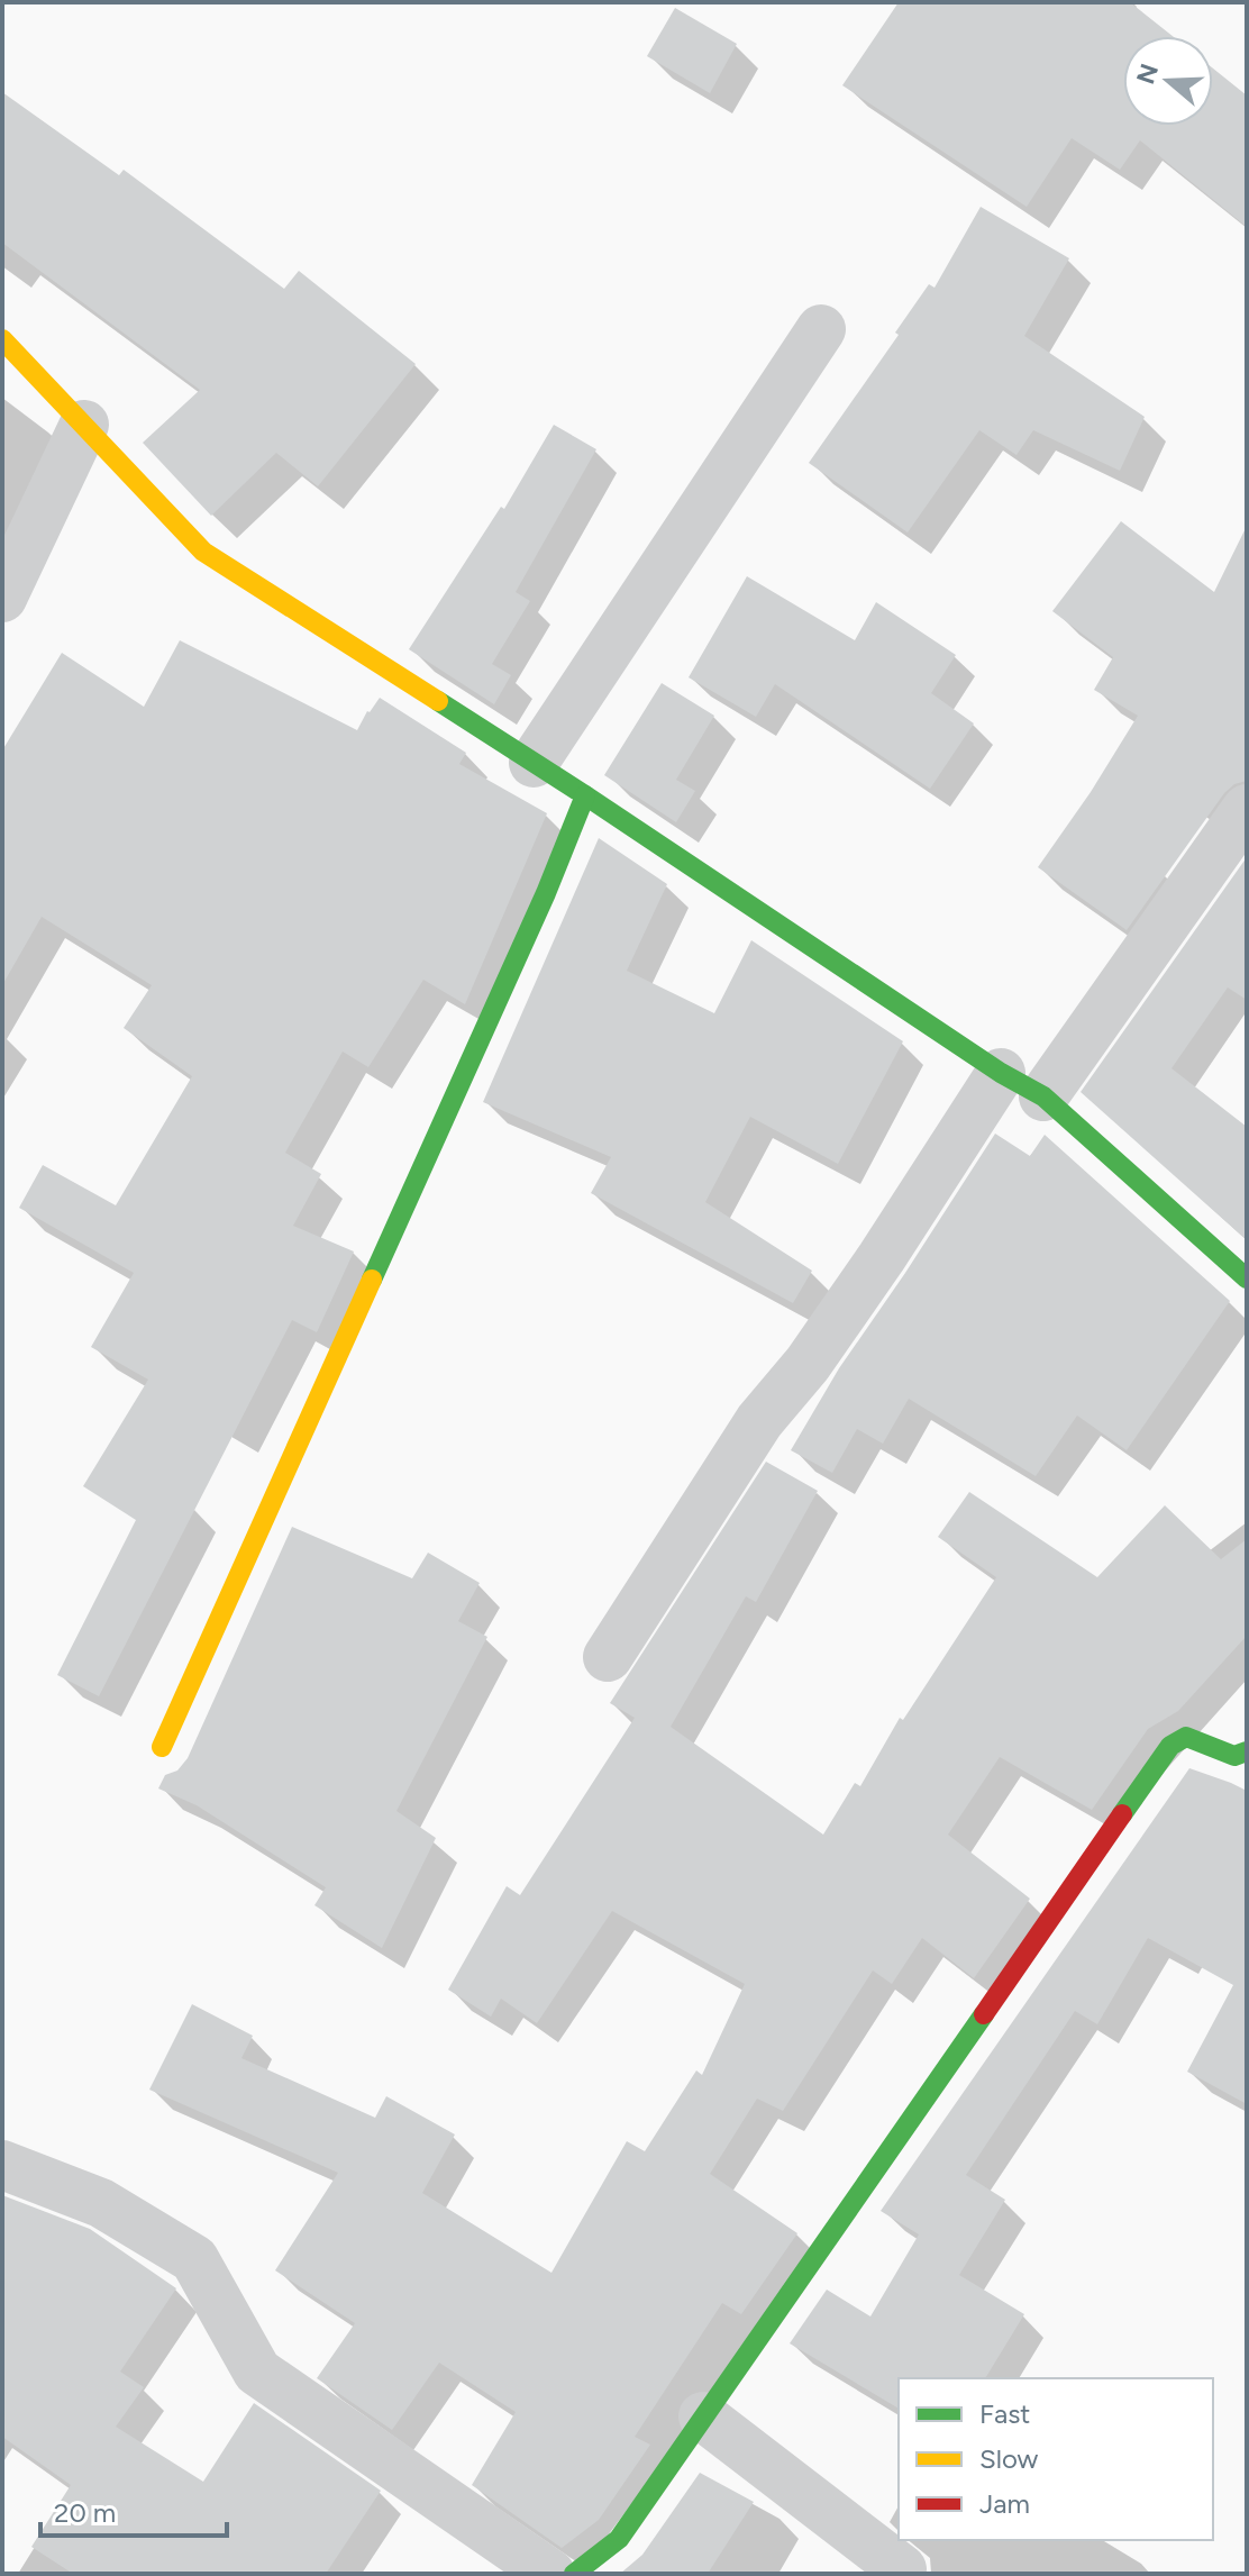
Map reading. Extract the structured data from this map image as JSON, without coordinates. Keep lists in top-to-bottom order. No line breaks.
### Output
{"legend":["Fast","Slow","Jam"],"scale_bar":"20 m","north":"left"}
